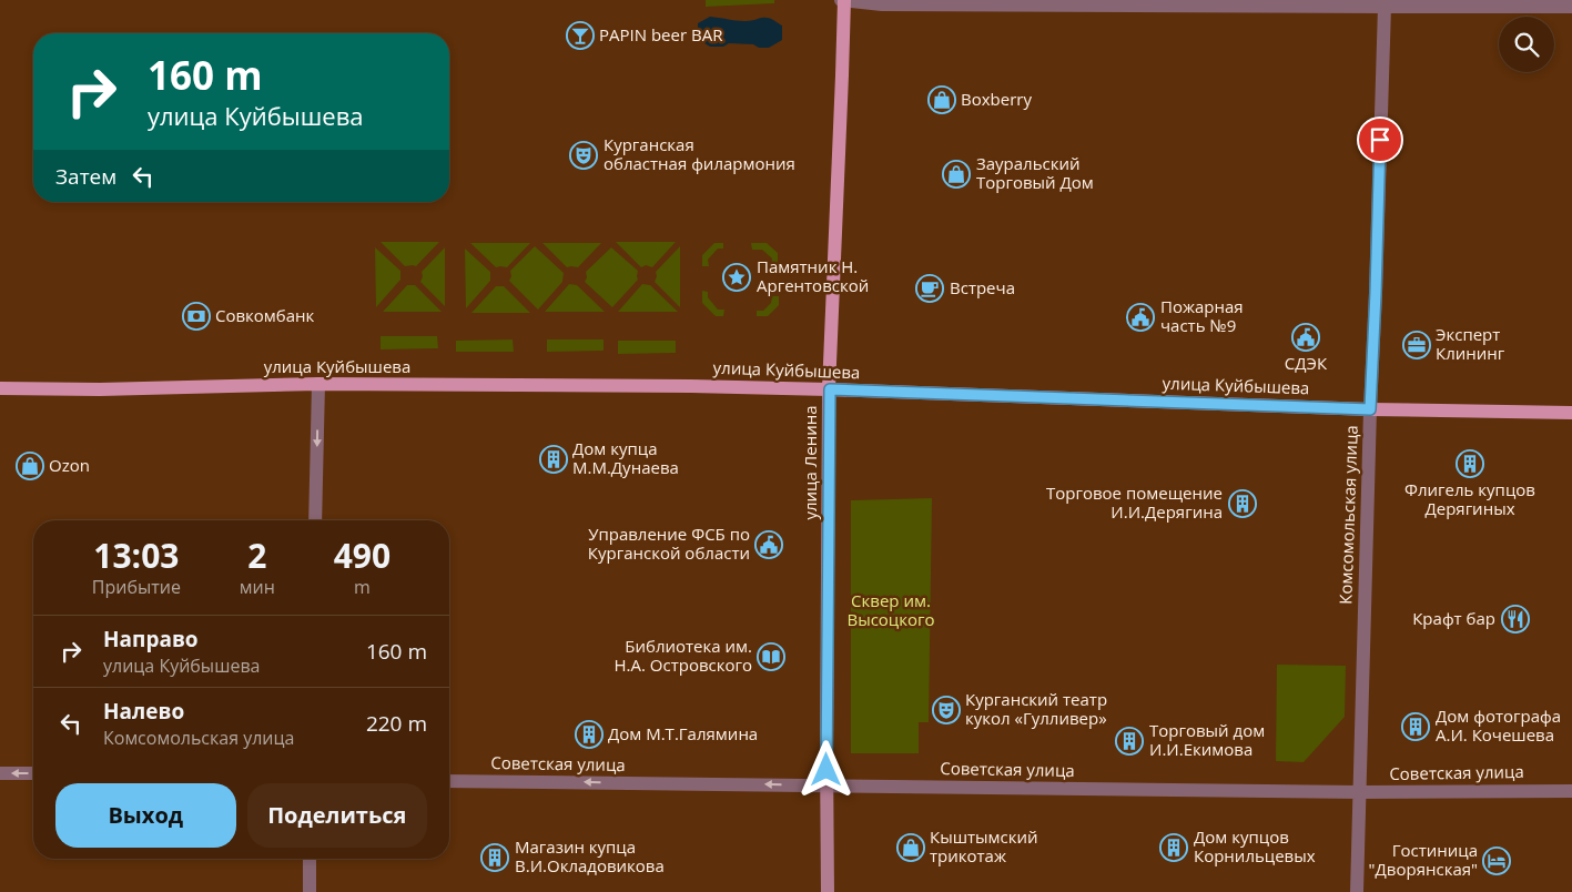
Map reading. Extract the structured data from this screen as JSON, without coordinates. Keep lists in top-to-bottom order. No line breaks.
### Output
{"streets":{"main road":["улица Куйбышева","улица Ленина"],"street":["Комсомольская улица","Советская улица"]},"crossings":[["улица Куйбышева","улица Ленина"],["улица Куйбышева","Комсомольская улица"],["улица Ленина","Советская улица"],["Комсомольская улица","Советская улица"]],"parks":["Сквер им. Высоцкого"],"places":{"bar":["PAPIN beer BAR"],"shop":["Boxberry","Зауральский Торговый Дом","Ozon","Кыштымский трикотаж"],"theatre":["Курганская областная филармония","Курганский театр кукол «Гулливер»"],"place":["Памятник Н. Аргентовской"],"cafe":["Встреча"],"bank":["Совкомбанк"],"public building":["Пожарная часть №9","СДЭК","Управление ФСБ по Курганской области"],"office":["Эксперт Клининг"],"building":["Дом купца М.М.Дунаева","Флигель купцов Дерягиных","Торговое помещение И.И.Дерягина","Дом фотографа А.И. Кочешева","Дом М.Т.Галямина","Торговый дом И.И.Екимова","Дом купцов Корнильцевых","Магазин купца В.И.Окладовикова"],"restaurant":["Крафт бар"],"library":["Библиотека им. Н.А. Островского"],"hotel":["Гостиница \"Дворянская\""]},"page":{"turn":["160 m","улица Куйбышева"],"then":"Затем","eta":["13:03","Прибытие","2","мин","490","m"],"list":[{"name":"Направо","note":"улица Куйбышева","value":"160 m"},{"name":"Налево","note":"Комсомольская улица","value":"220 m"}],"buttons":["Выход","Поделиться"]}}
